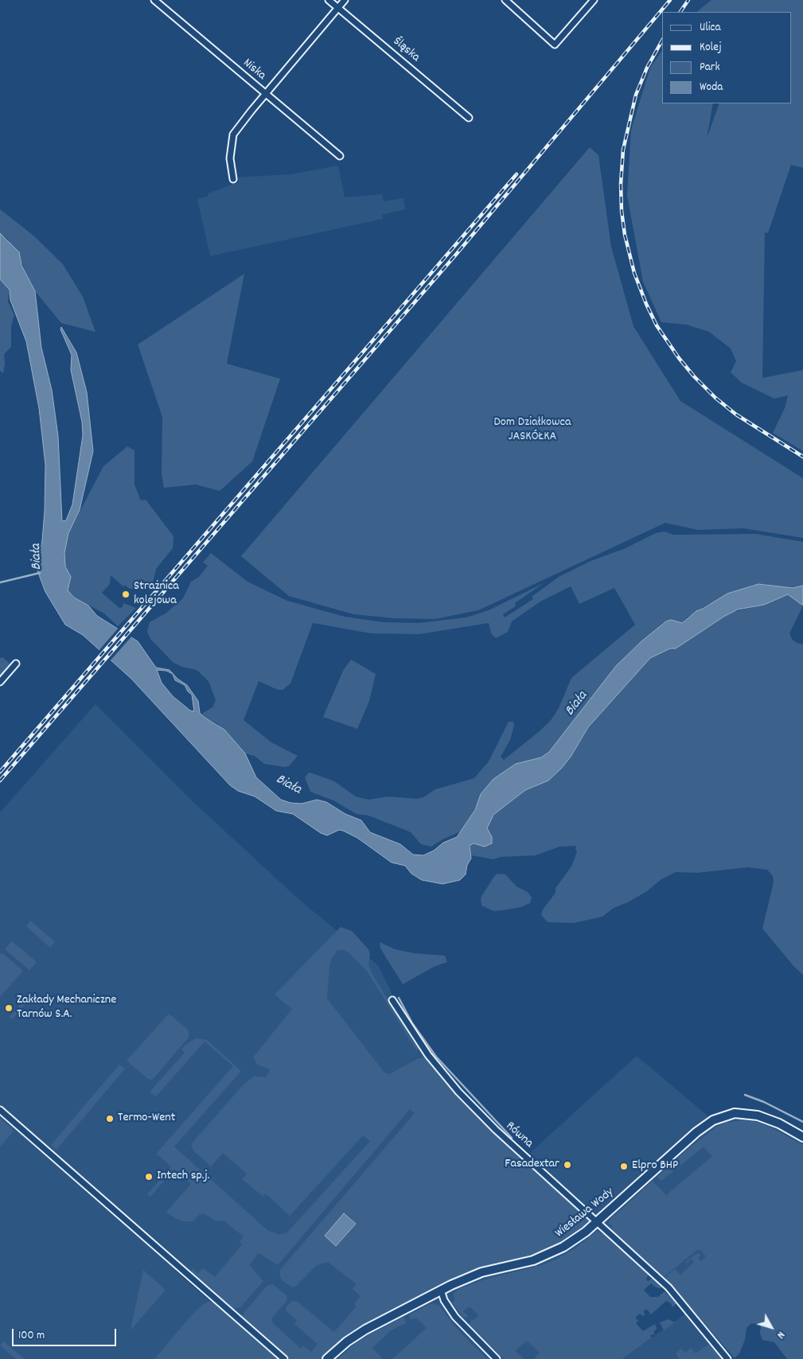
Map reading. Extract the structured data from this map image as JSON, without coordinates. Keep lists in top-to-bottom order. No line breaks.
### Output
{"streets":{"street":["Śląska","Niska","Równa","Wiesława Wody"]},"crossings":[["Równa","Wiesława Wody"]],"water":["Biała"],"parks":["Dom Działkowca JASKÓŁKA"],"places":["Strażnica kolejowa","Zakłady Mechaniczne Tarnów S.A.","Termo-Went","Fasadextar","Elpro BHP","Intech sp.j."],"legend":["Ulica","Kolej","Park","Woda"],"scale_bar":"100 m","north":"bottom right"}
